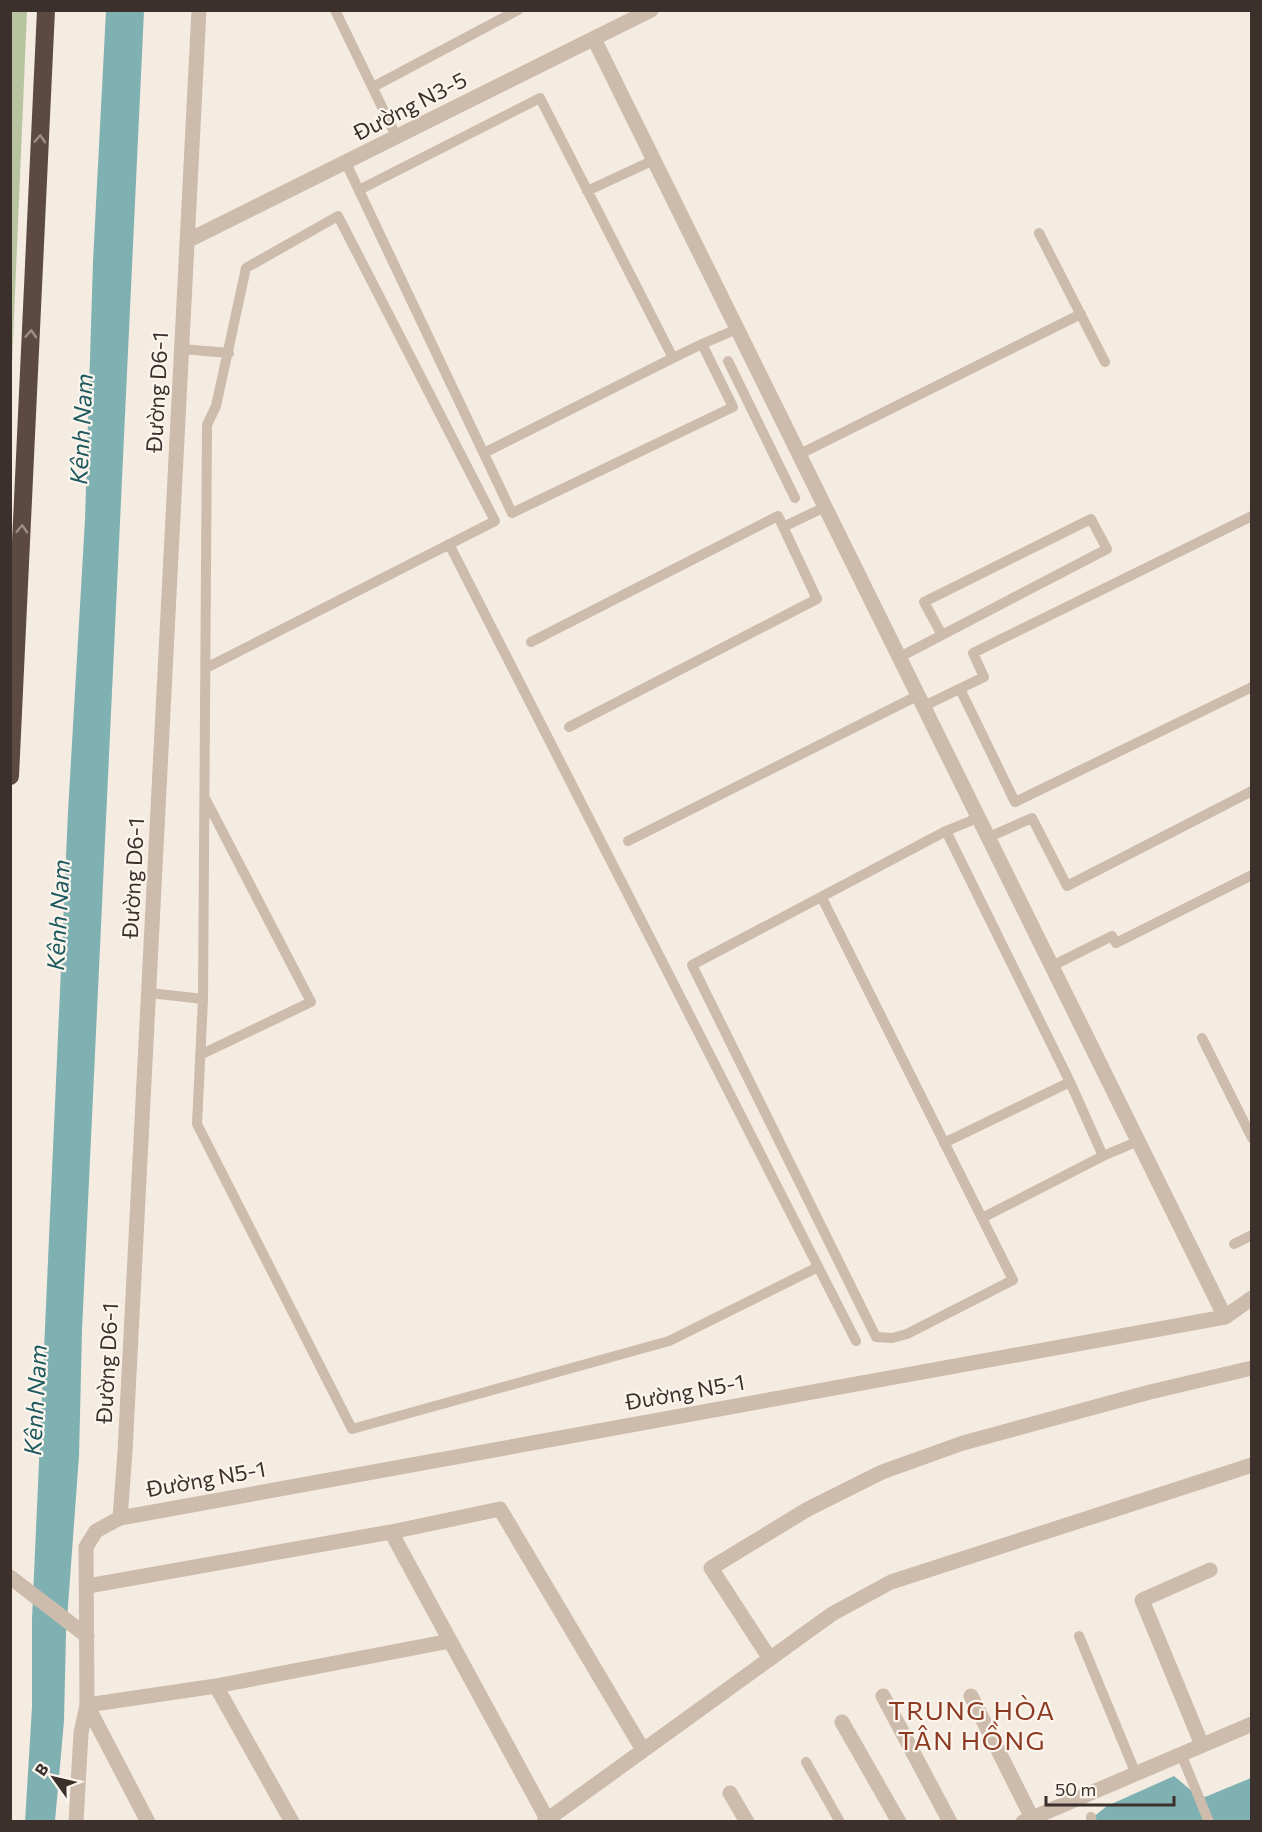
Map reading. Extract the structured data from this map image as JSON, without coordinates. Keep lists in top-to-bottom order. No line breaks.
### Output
{"streets":{"street":["Đường N3-5","Đường D6-1","Đường N5-1"]},"crossings":[["Đường N3-5","Đường D6-1"],["Đường D6-1","Đường N5-1"]],"districts":["TRUNG HÒA TÂN HỒNG"],"water":["Kênh Nam"],"scale_bar":"50 m","north":"top left"}
